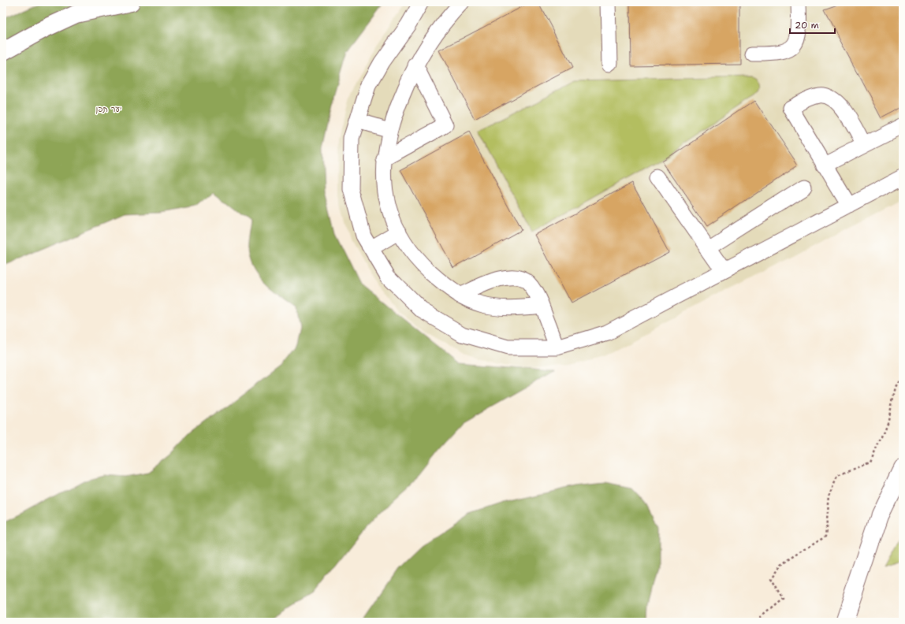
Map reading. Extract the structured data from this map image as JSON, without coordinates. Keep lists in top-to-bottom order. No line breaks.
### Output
{"parks":["יער תפן"],"scale_bar":"20 m"}
